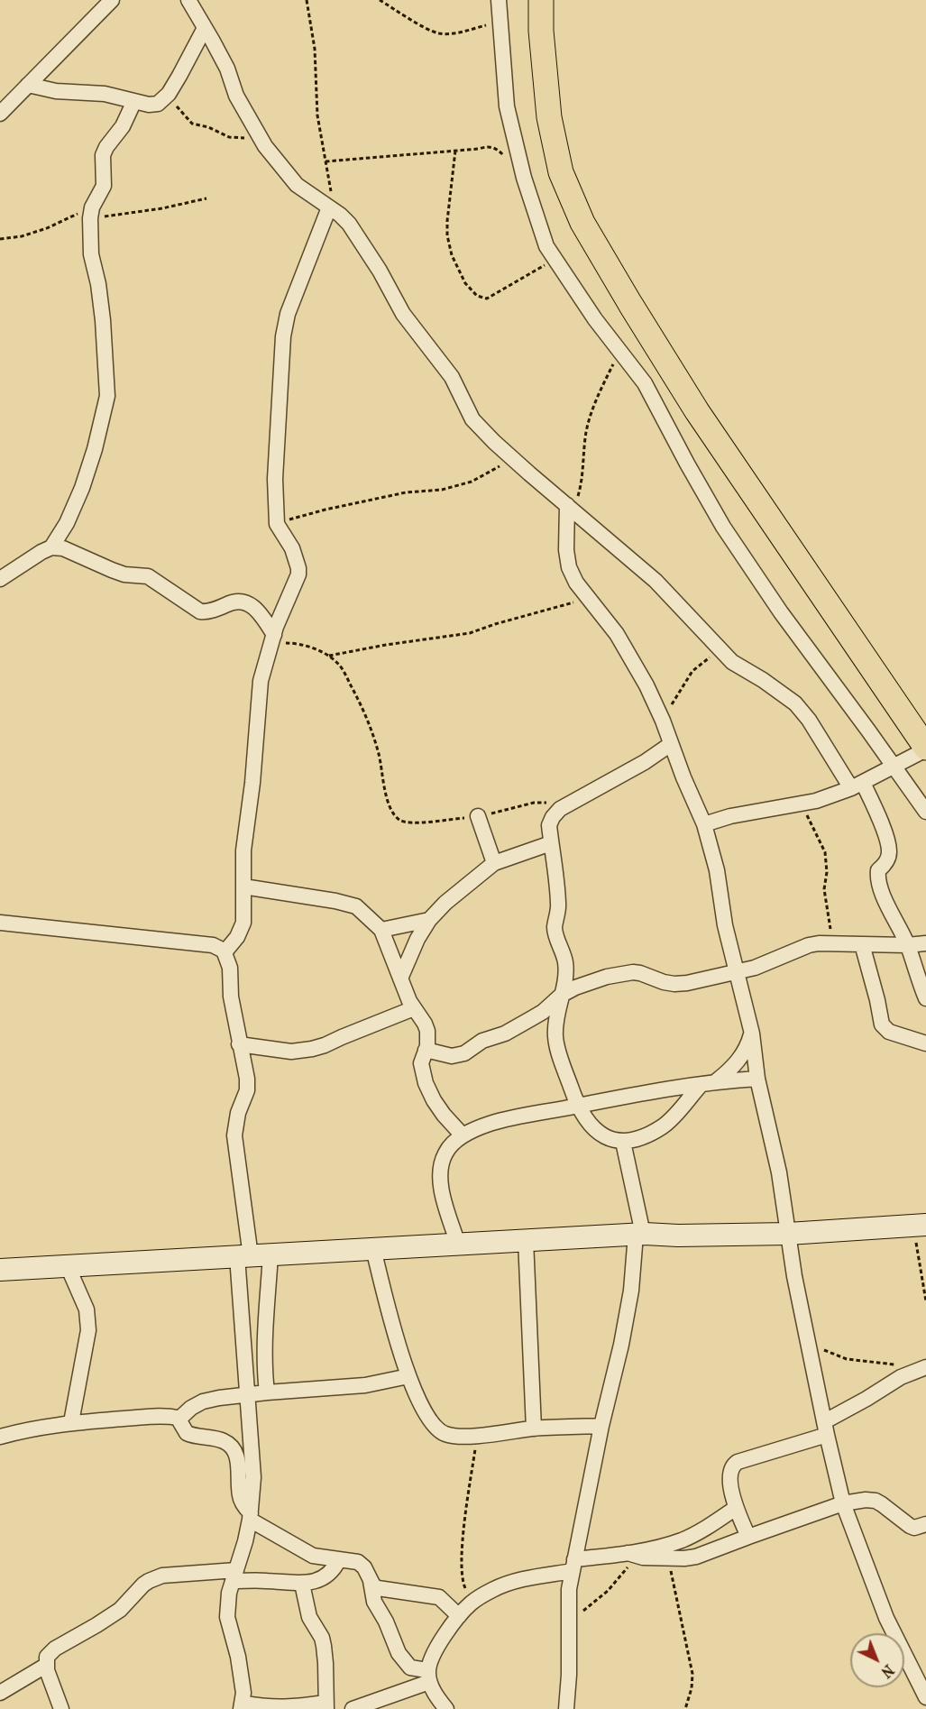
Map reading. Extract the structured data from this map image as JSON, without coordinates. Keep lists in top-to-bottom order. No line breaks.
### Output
{"north":"bottom right"}
